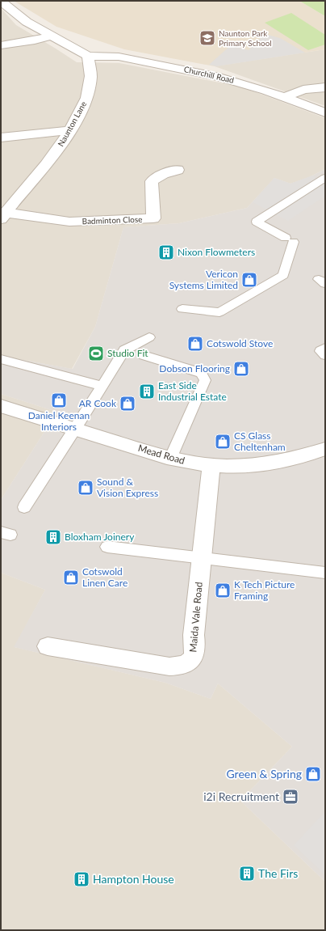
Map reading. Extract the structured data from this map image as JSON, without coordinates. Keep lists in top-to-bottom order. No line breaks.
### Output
{"streets":{"street":["Churchill Road","Naunton Lane","Badminton Close","Mead Road","Maida Vale Road"]},"crossings":[["Churchill Road","Naunton Lane"],["Naunton Lane","Badminton Close"],["Mead Road","Maida Vale Road"]],"places":{"school or university":["Naunton Park Primary School"],"building":["Nixon Flowmeters","East Side Industrial Estate","Bloxham Joinery","The Firs","Hampton House"],"shop":["Vericon Systems Limited","Cotswold Stove","Dobson Flooring","Daniel Keenan Interiors","AR Cook","CS Glass Cheltenham","Sound & Vision Express","Cotswold Linen Care","K Tech Picture Framing","Green & Spring"],"sports":["Studio Fit"],"office":["i2i Recruitment"]}}
